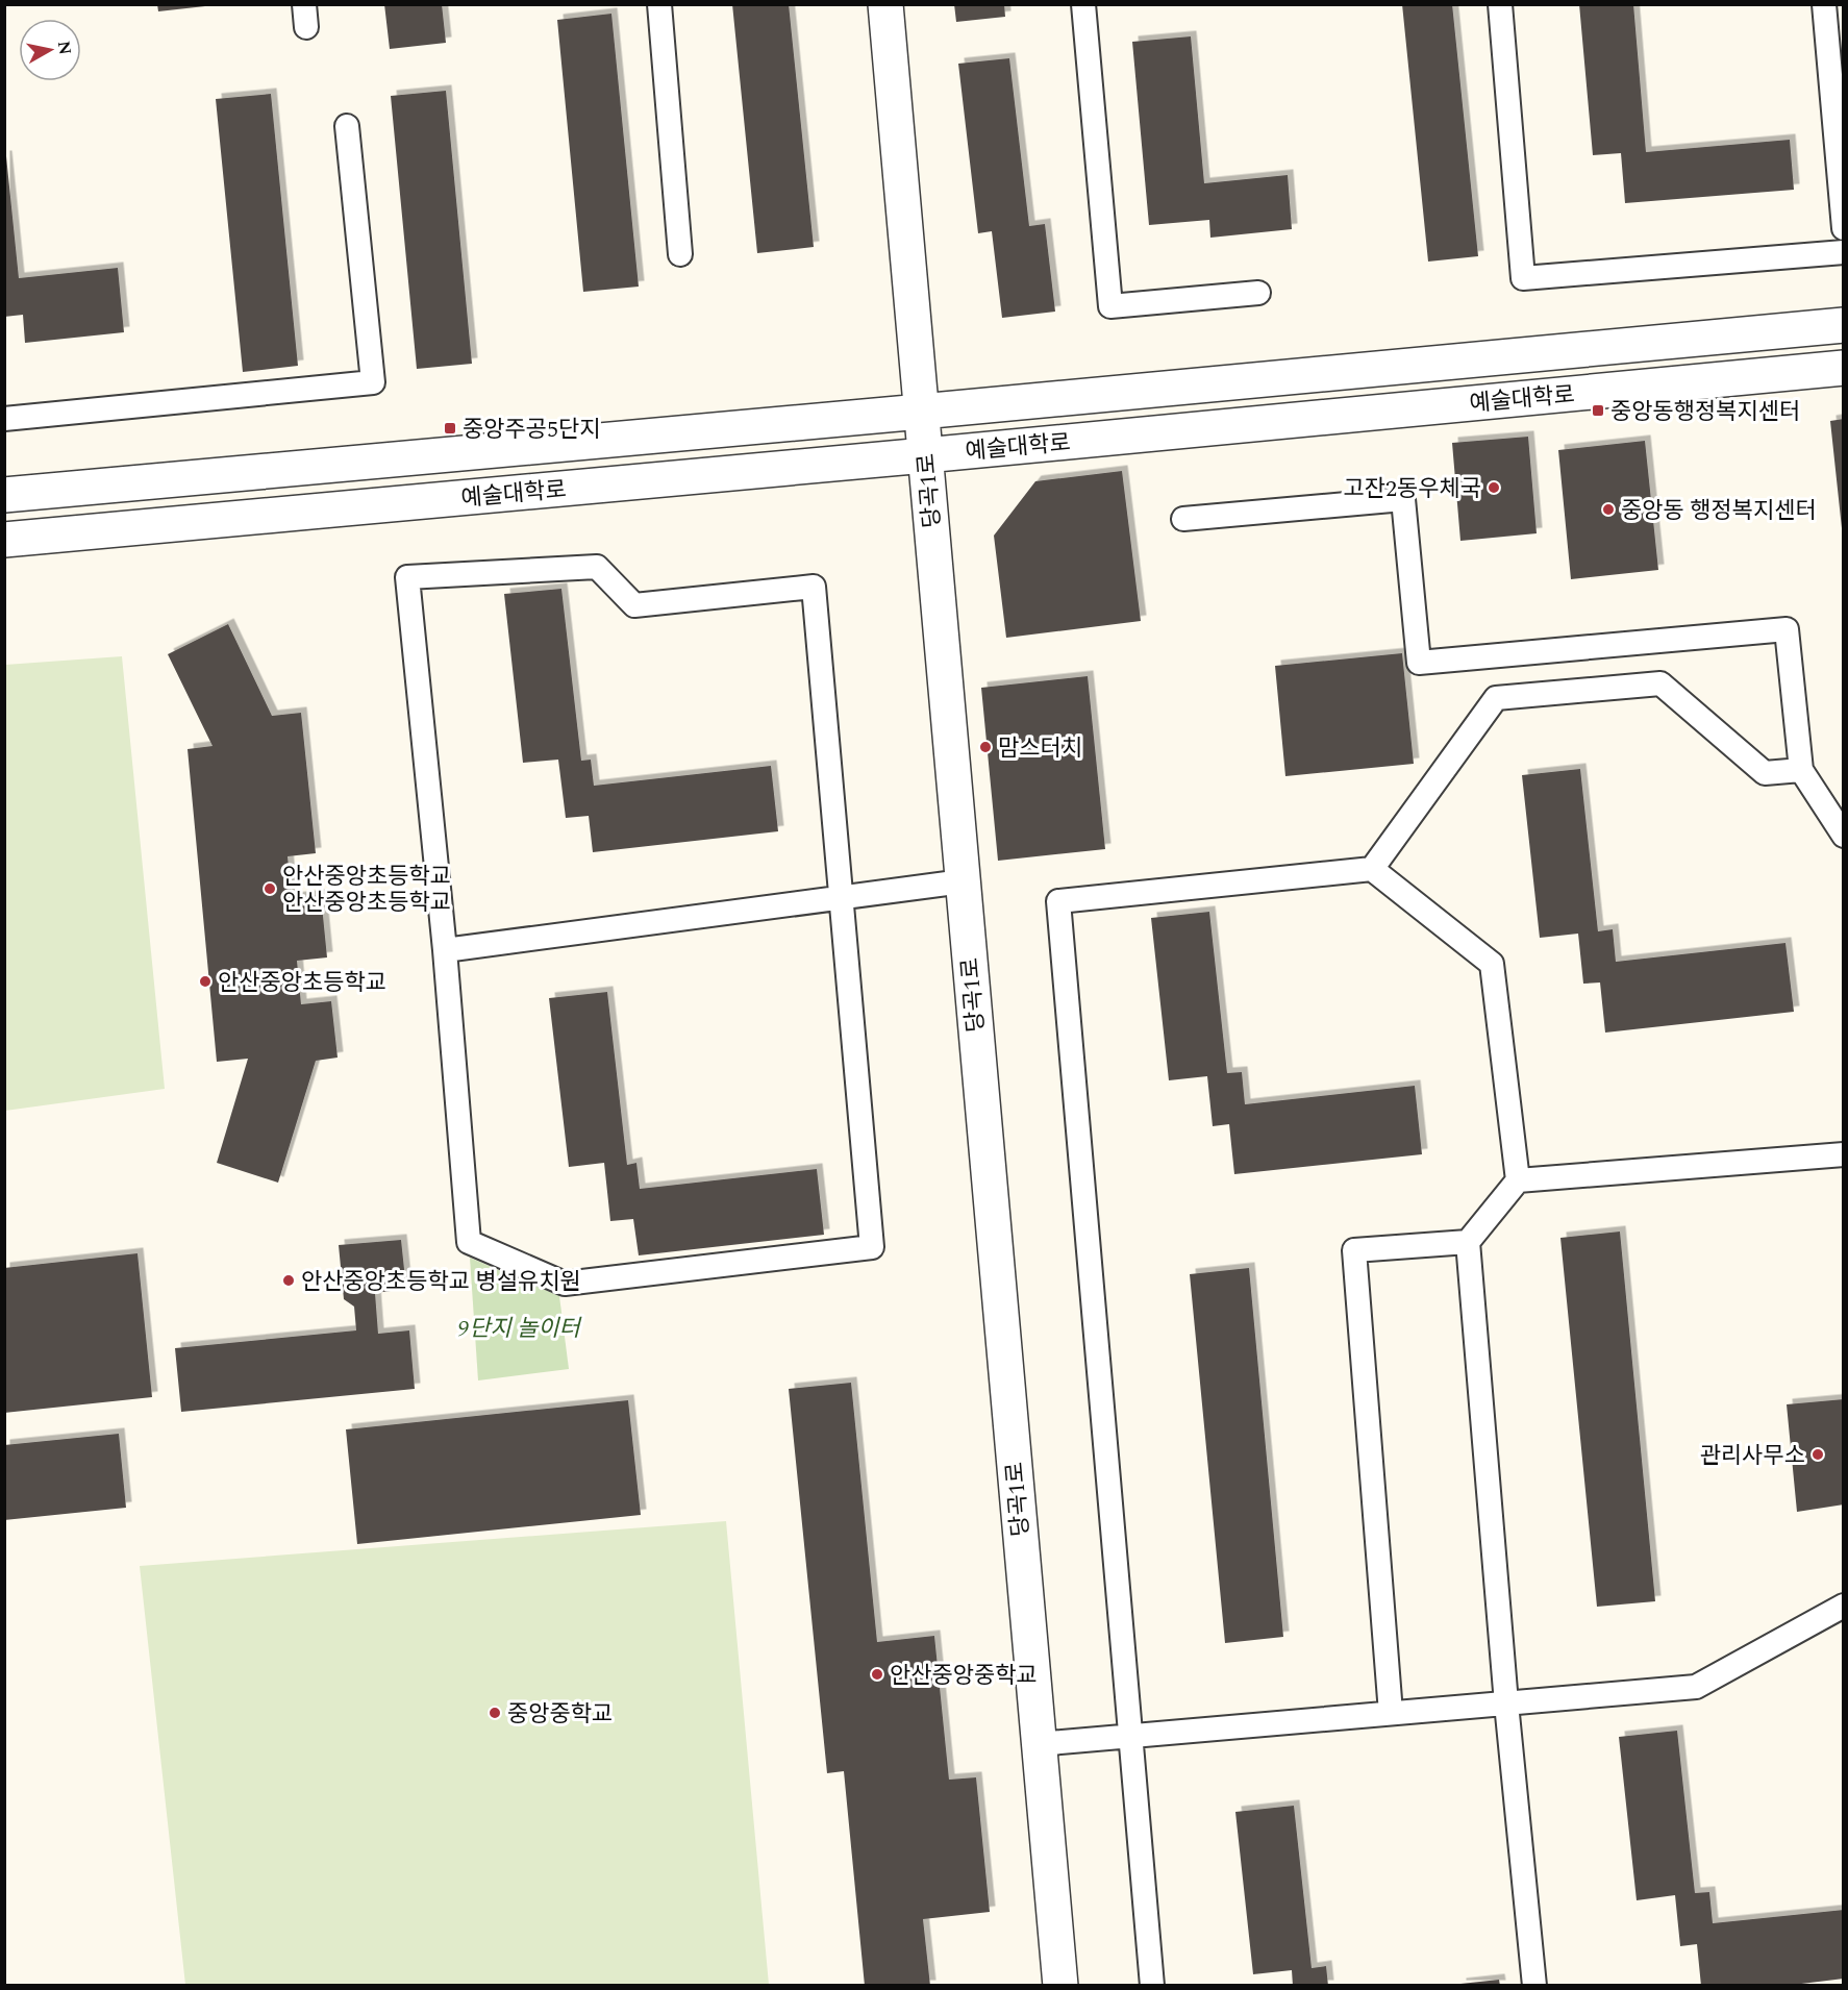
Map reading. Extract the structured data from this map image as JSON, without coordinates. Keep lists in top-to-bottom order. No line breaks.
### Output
{"streets":{"street":["예술대학로","당곡1로"]},"crossings":[["예술대학로","당곡1로"]],"parks":["9단지 놀이터"],"places":{"transit":["중앙동행정복지센터","중앙주공5단지"],"other":["고잔2동우체국","중앙동 행정복지센터","맘스터치","안산중앙초등학교 안산중앙초등학교","안산중앙초등학교","안산중앙초등학교 병설유치원","관리사무소","안산중앙중학교","중앙중학교"]},"north":"right"}
